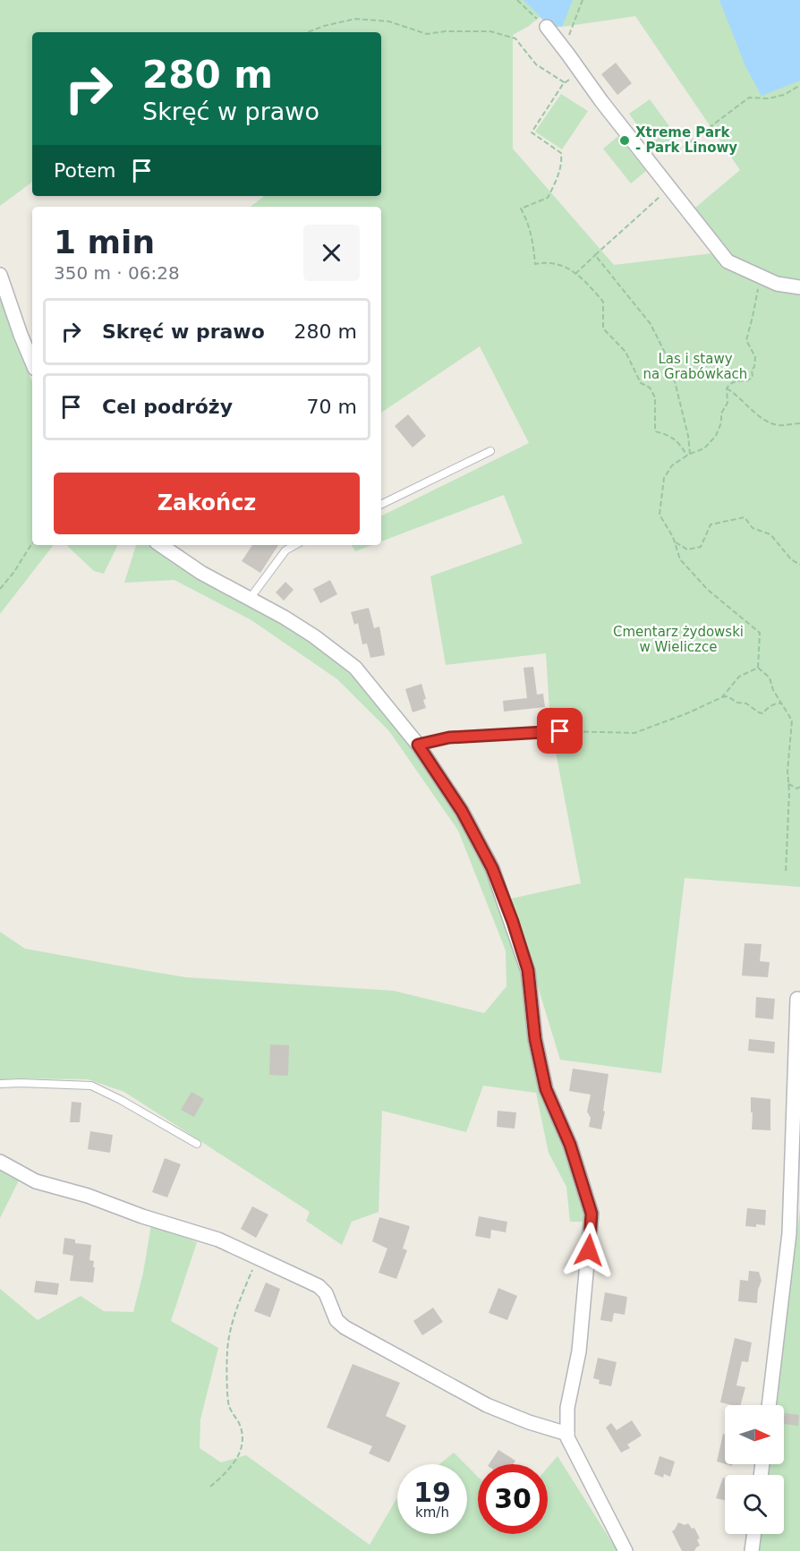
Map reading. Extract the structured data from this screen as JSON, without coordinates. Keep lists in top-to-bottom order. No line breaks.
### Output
{"parks":["Las i stawy na Grabówkach","Cmentarz żydowski w Wieliczce"],"places":["Xtreme Park - Park Linowy"],"north":"right","page":{"turn":["280 m","Skręć w prawo"],"then":"Potem","heading":["1 min","350 m · 06:28"],"list":[{"name":"Skręć w prawo","value":"280 m"},{"name":"Cel podróży","value":"70 m"}],"buttons":"Zakończ","speed":"19 km/h","limit":"30"}}
